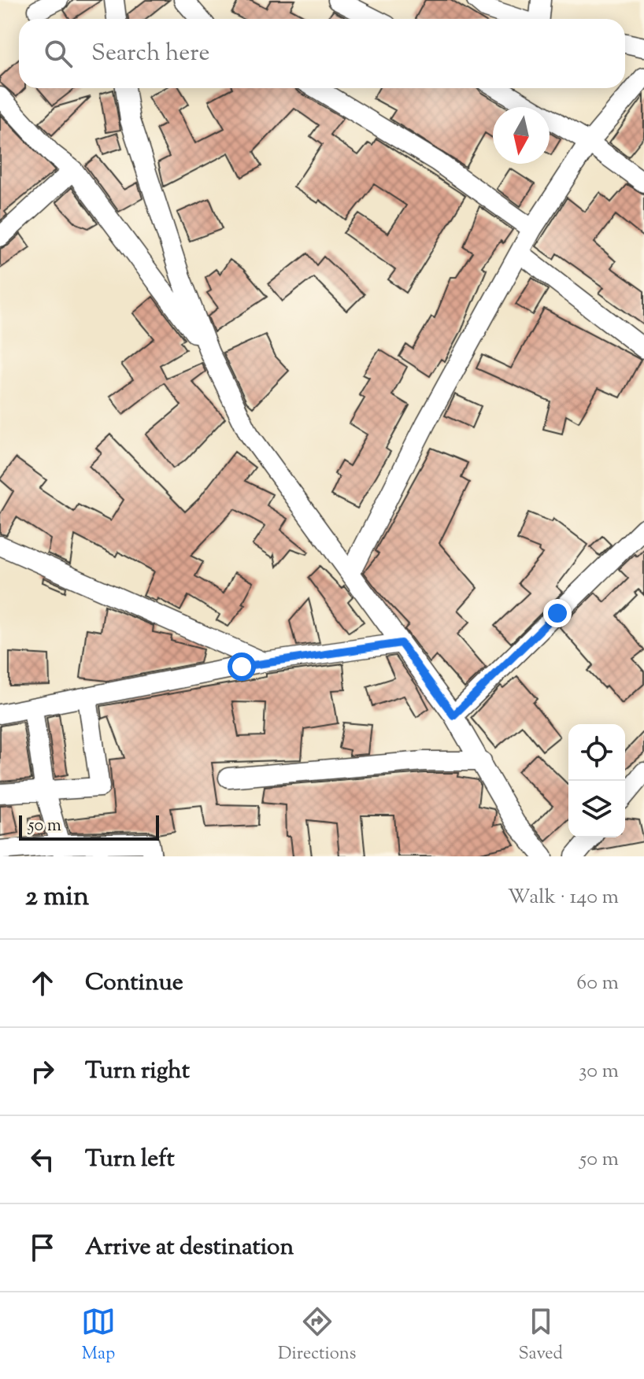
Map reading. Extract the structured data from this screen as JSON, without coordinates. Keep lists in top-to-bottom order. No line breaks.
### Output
{"scale_bar":"50 m","north":"bottom","page":{"search":"Search here","scale":"50 m","heading":["2 min","Walk · 140 m"],"list":[["Continue","60 m"],["Turn right","30 m"],["Turn left","50 m"],"Arrive at destination"],"nav":["Map","Directions","Saved"]}}
